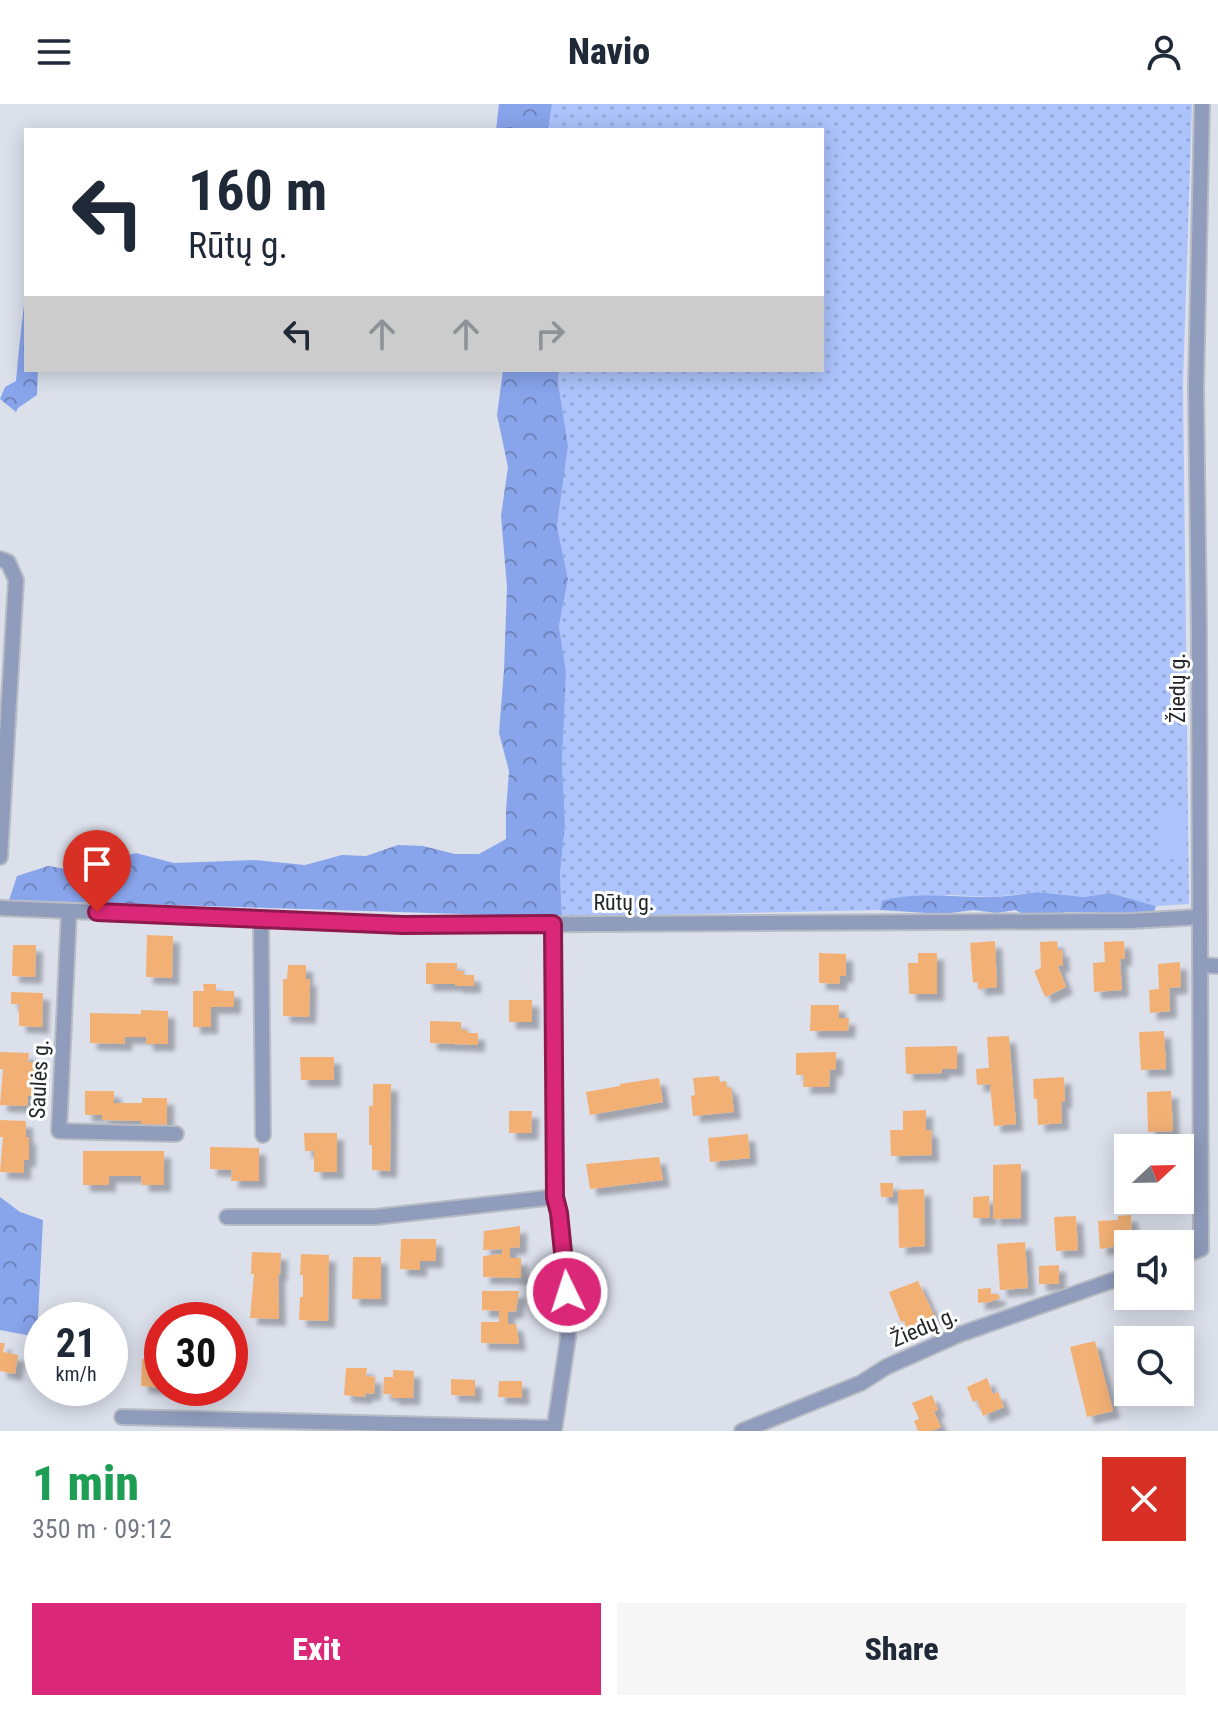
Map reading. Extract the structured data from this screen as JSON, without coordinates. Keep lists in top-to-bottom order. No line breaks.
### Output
{"streets":{"street":["Žiedų g.","Rūtų g.","Saulės g."]},"crossings":[["Žiedų g.","Rūtų g."],["Rūtų g.","Saulės g."]],"north":"right","page":{"header":"Navio","turn":["160 m","Rūtų g."],"speed":"21 km/h","limit":"30","heading":["1 min","350 m · 09:12"],"buttons":["Exit","Share"]}}
